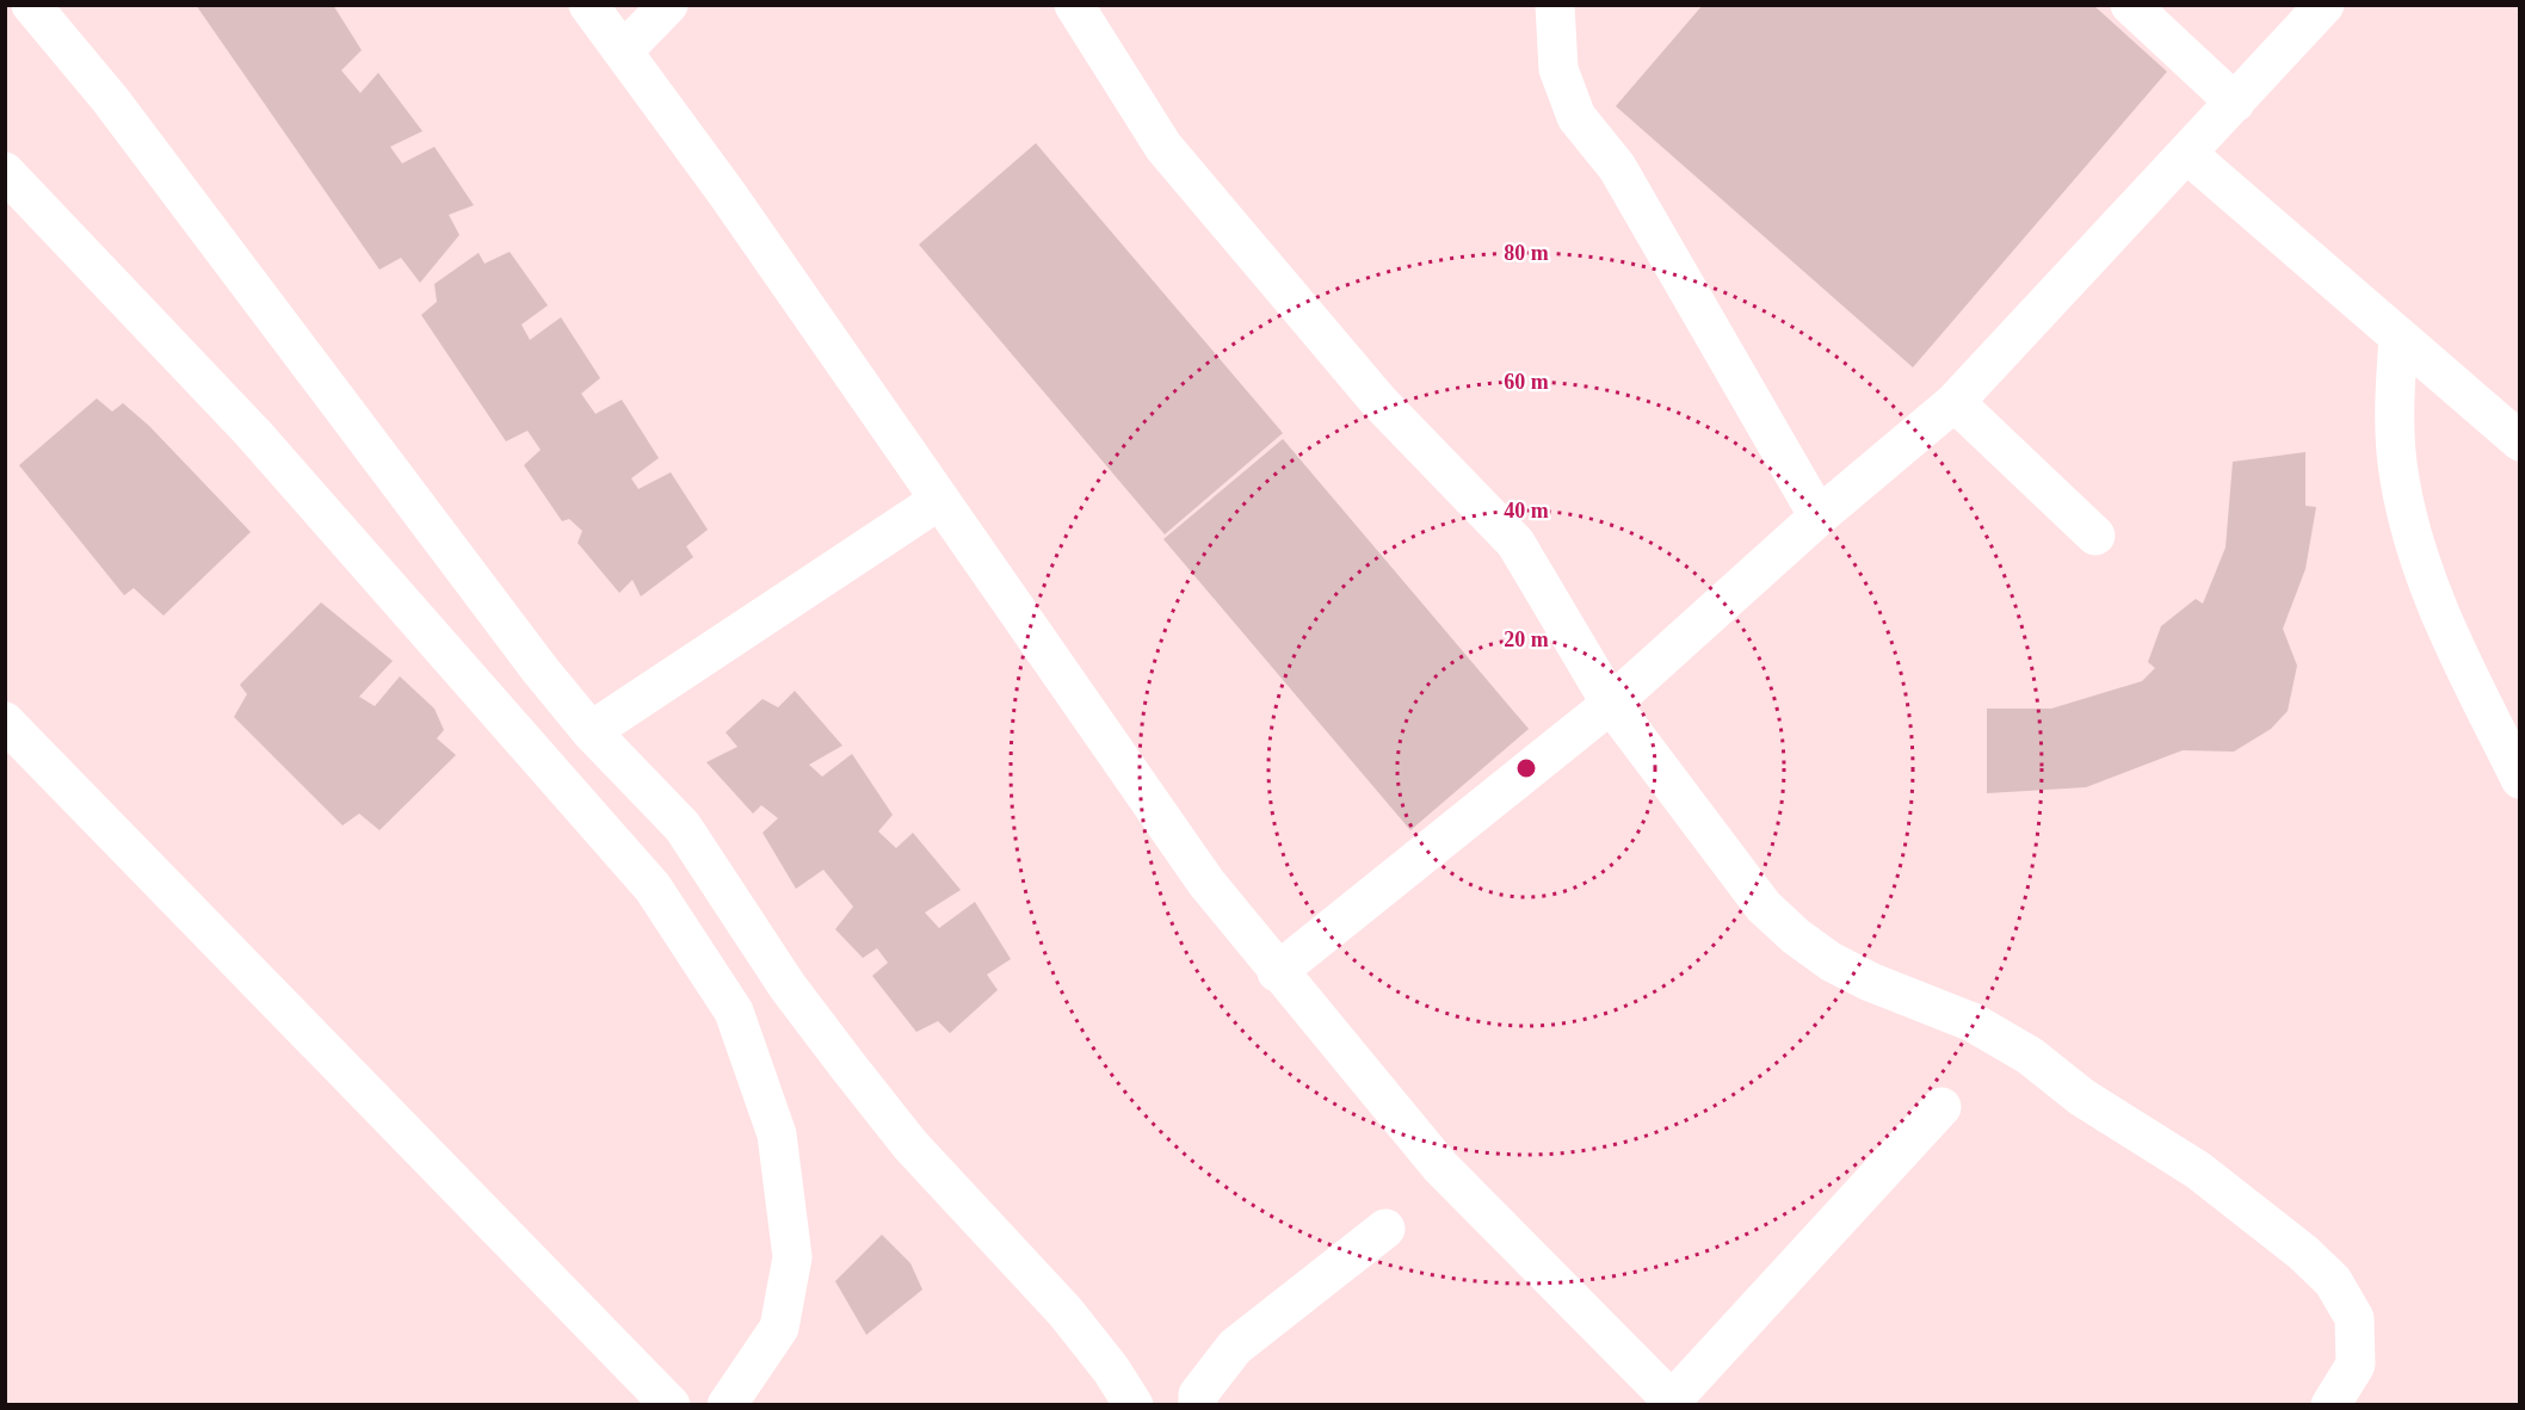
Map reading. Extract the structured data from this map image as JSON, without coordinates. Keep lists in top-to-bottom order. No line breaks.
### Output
{"rings":["80 m","60 m","40 m","20 m"]}
